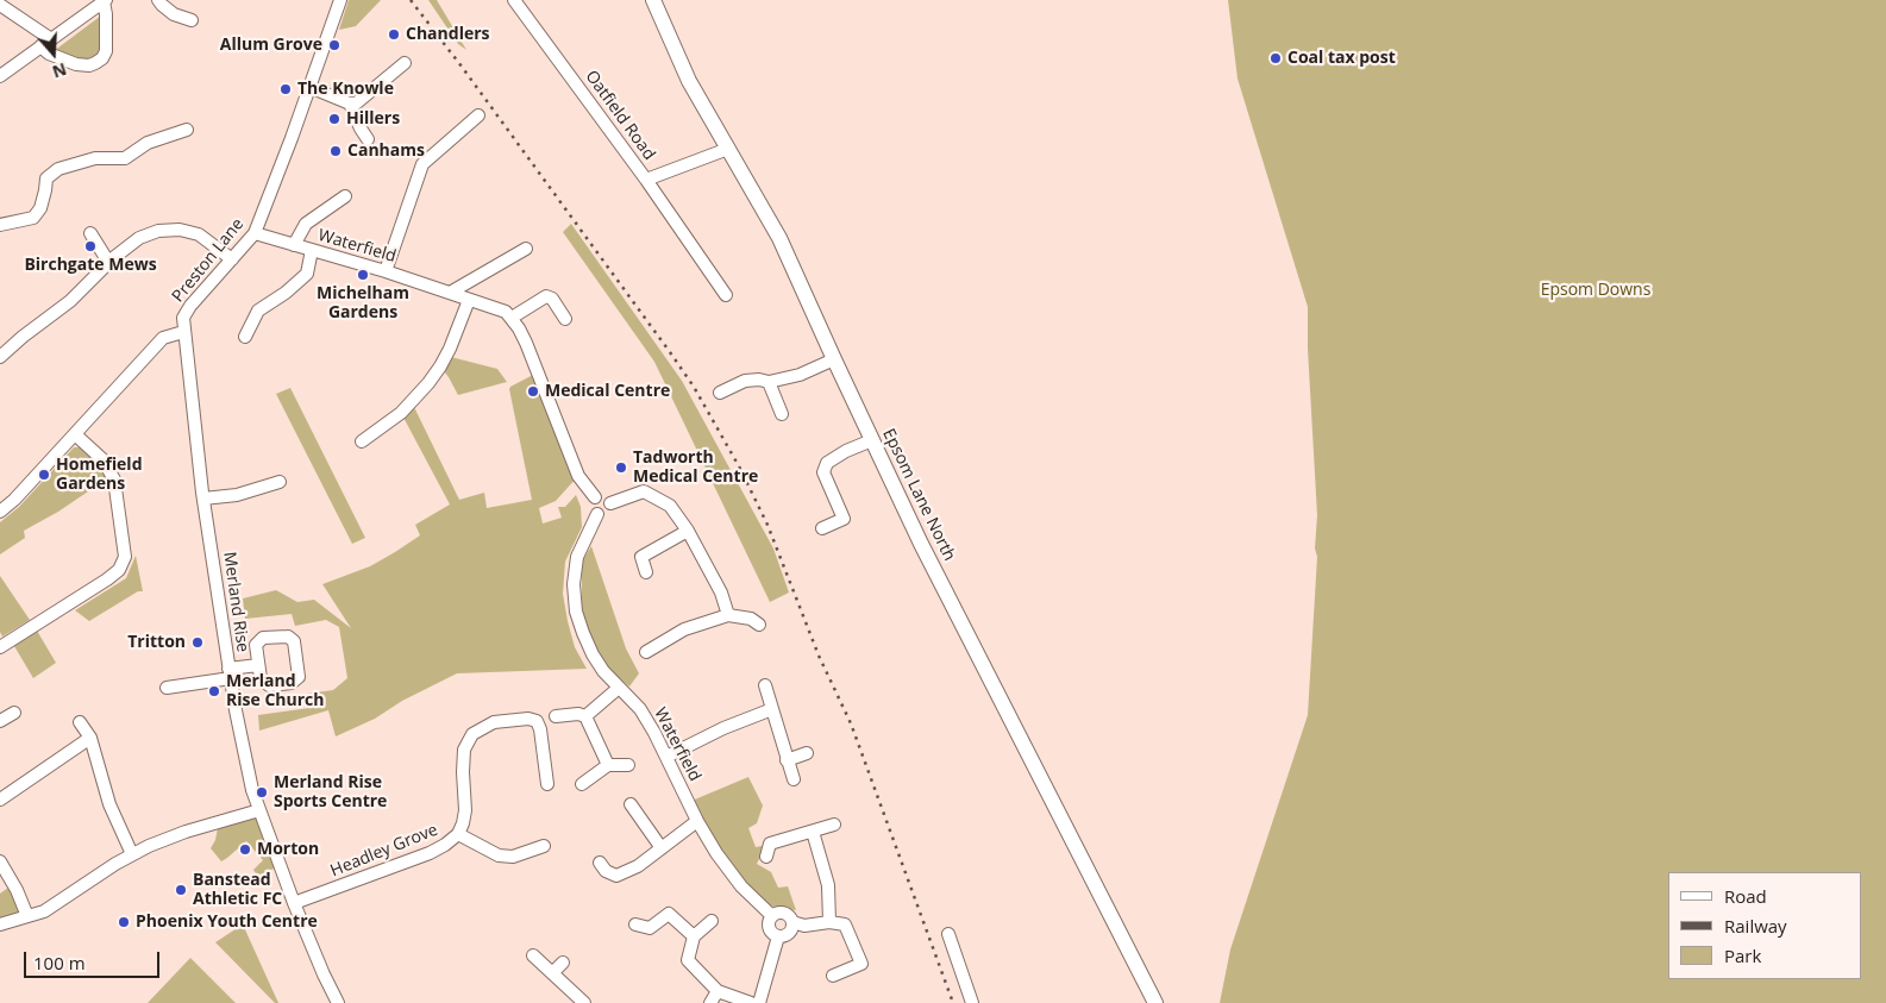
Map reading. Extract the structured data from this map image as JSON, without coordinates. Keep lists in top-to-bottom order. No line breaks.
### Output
{"streets":{"main road":["Epsom Lane North"],"street":["Oatfield Road","Waterfield","Preston Lane","Merland Rise","Headley Grove"]},"crossings":[["Oatfield Road","Epsom Lane North"],["Waterfield","Preston Lane"],["Preston Lane","Merland Rise"],["Merland Rise","Headley Grove"]],"parks":["Epsom Downs"],"places":["Chandlers","Allum Grove","Coal tax post","The Knowle","Hillers","Canhams","Birchgate Mews","Michelham Gardens","Medical Centre","Tadworth Medical Centre","Homefield Gardens","Tritton","Merland Rise Church","Merland Rise Sports Centre","Morton","Banstead Athletic FC","Phoenix Youth Centre"],"legend":["Road","Railway","Park"],"scale_bar":"100 m","north":"bottom"}
